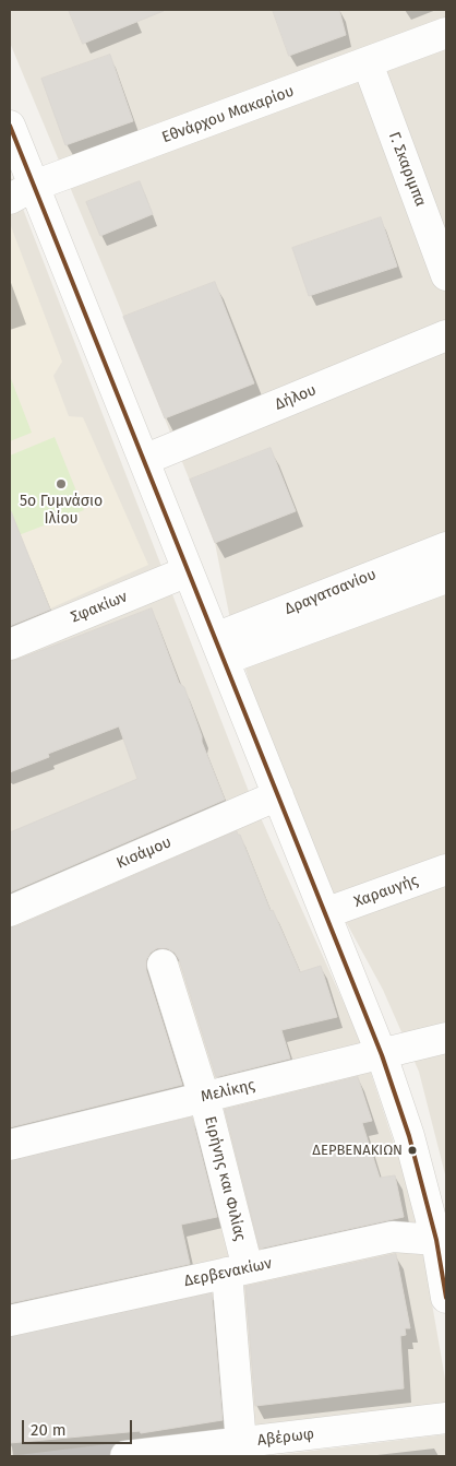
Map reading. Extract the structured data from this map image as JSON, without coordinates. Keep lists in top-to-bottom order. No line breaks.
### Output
{"streets":{"street":["Εθνάρχου Μακαρίου","Γ. Σκαριμπα","Δήλου","Δραγατσανίου","Σφακίων","Κισάμου","Χαραυγής","Μελίκης","Ειρήνης και Φιλίας","Δερβενακίων","Αβέρωφ"]},"crossings":[["Εθνάρχου Μακαρίου","Γ. Σκαριμπα"],["Μελίκης","Ειρήνης και Φιλίας"],["Ειρήνης και Φιλίας","Δερβενακίων"],["Ειρήνης και Φιλίας","Αβέρωφ"]],"places":["5ο Γυμνάσιο Ιλίου","ΔΕΡΒΕΝΑΚΙΩΝ"],"scale_bar":"20 m"}
